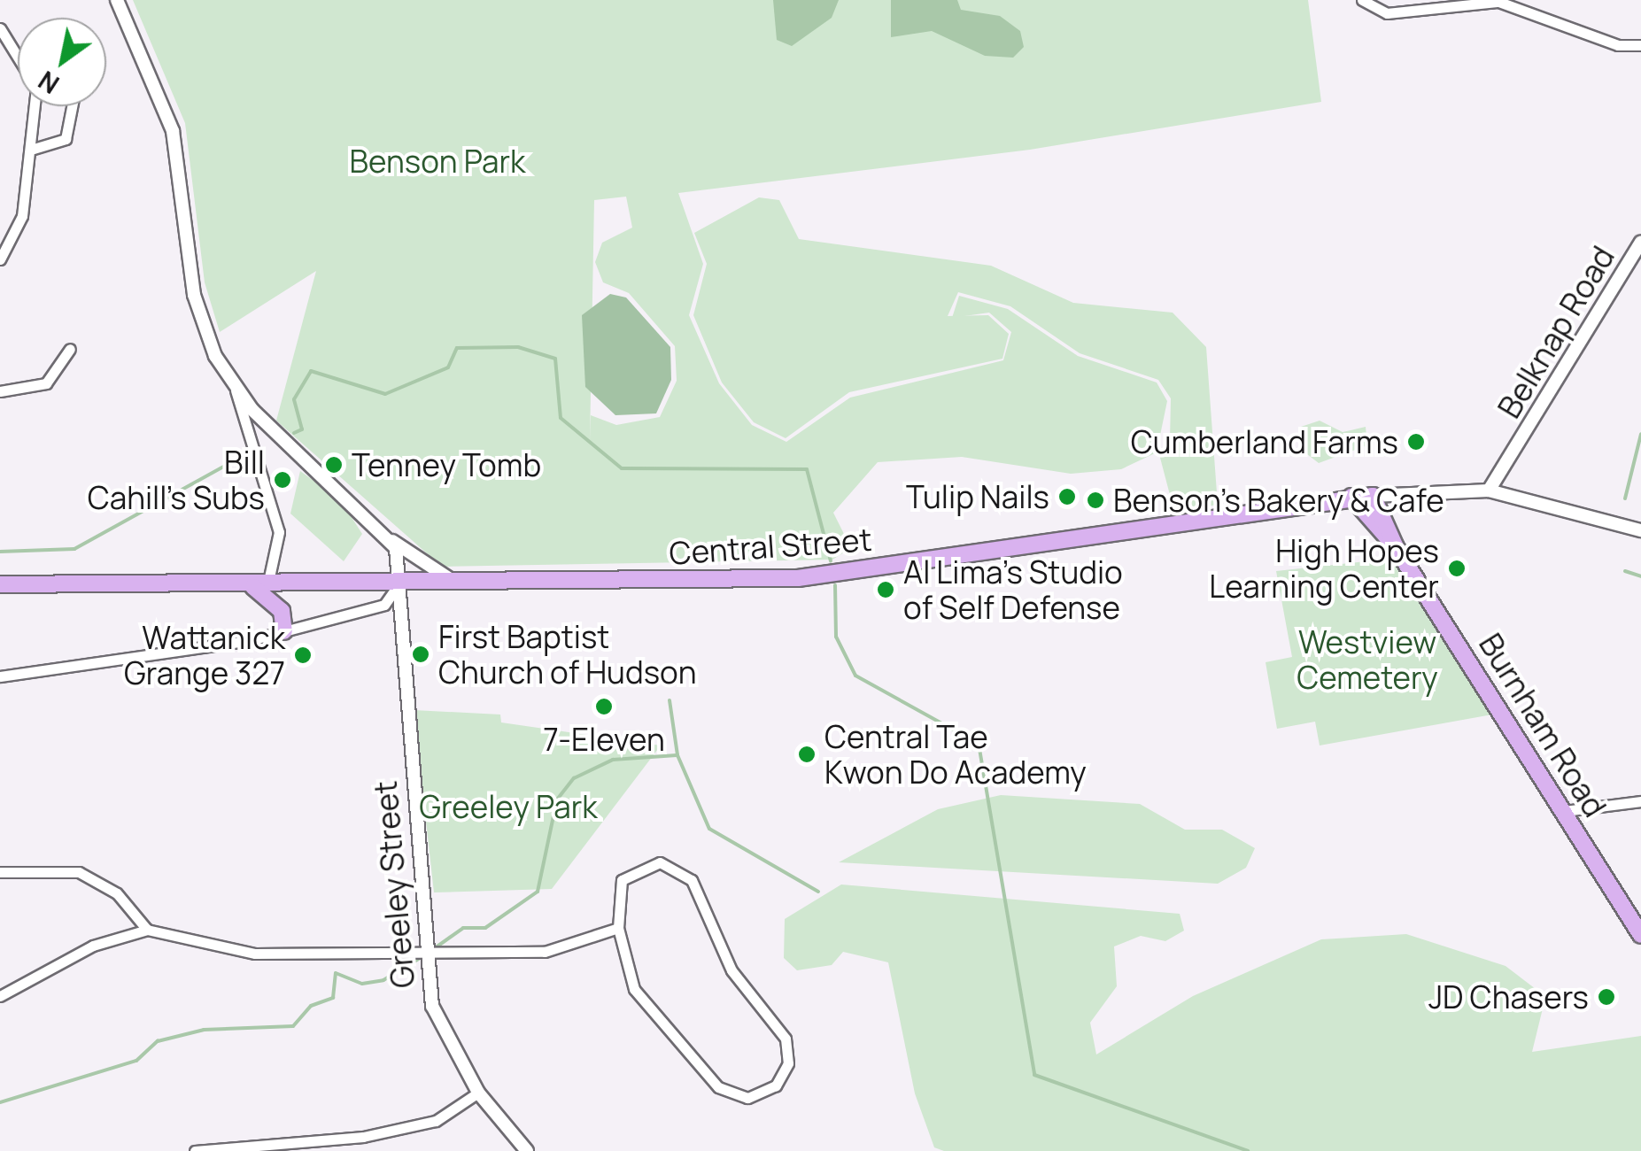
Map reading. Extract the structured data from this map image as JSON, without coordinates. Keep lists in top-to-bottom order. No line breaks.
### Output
{"streets":{"main road":["Central Street","Burnham Road"],"street":["Belknap Road","Greeley Street"]},"crossings":[["Belknap Road","Central Street"],["Central Street","Burnham Road"],["Central Street","Greeley Street"]],"parks":["Benson Park","Westview Cemetery","Greeley Park"],"places":["Cumberland Farms","Tenney Tomb","Bill Cahill's Subs","Tulip Nails","Benson's Bakery & Cafe","High Hopes Learning Center","Al Lima's Studio of Self Defense","First Baptist Church of Hudson","Wattanick Grange 327","7-Eleven","Central Tae Kwon Do Academy","JD Chasers"],"north":"bottom left"}
